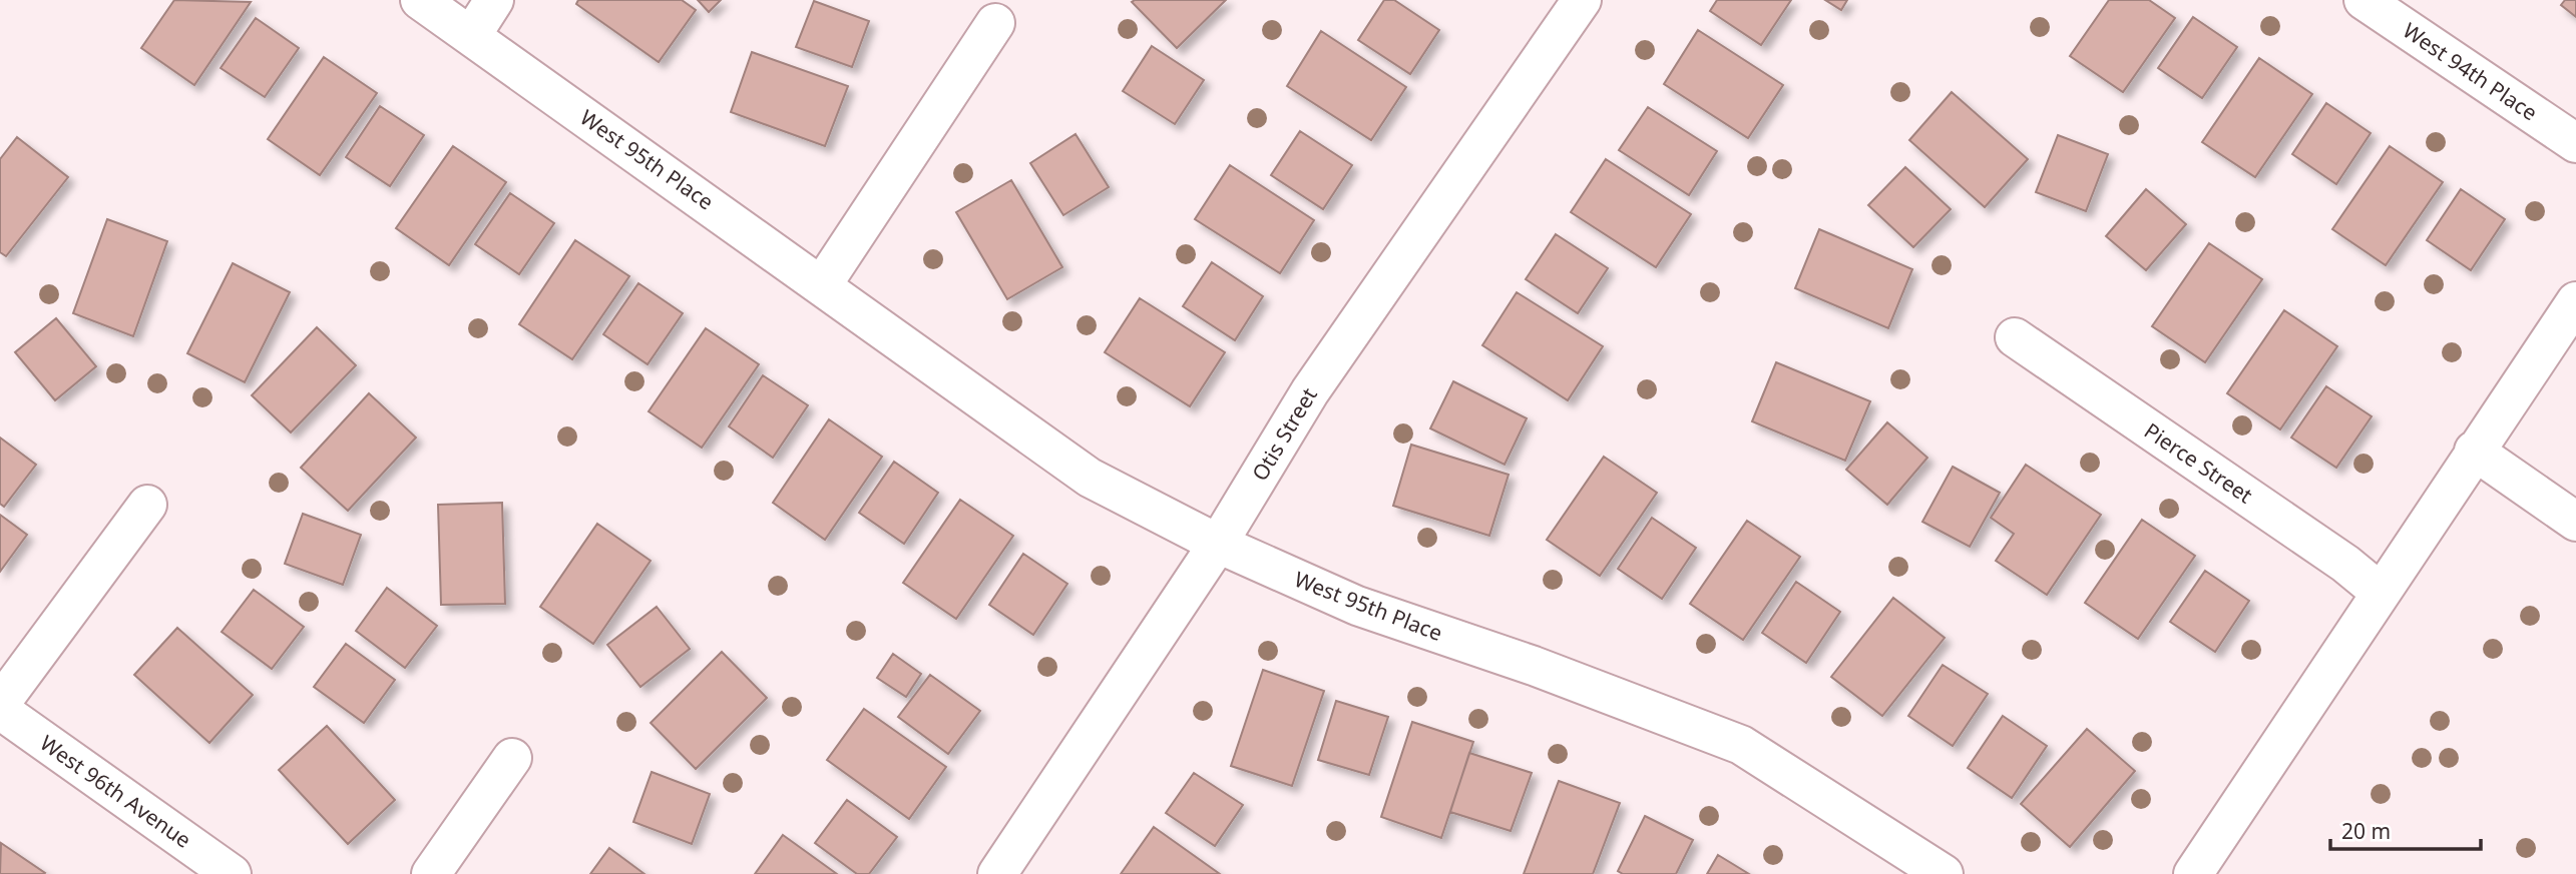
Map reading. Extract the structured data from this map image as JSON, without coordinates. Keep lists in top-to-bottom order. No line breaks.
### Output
{"streets":{"street":["West 94th Place","West 95th Place","Otis Street","Pierce Street","West 96th Avenue"]},"crossings":[["West 95th Place","Otis Street"]],"scale_bar":"20 m"}
